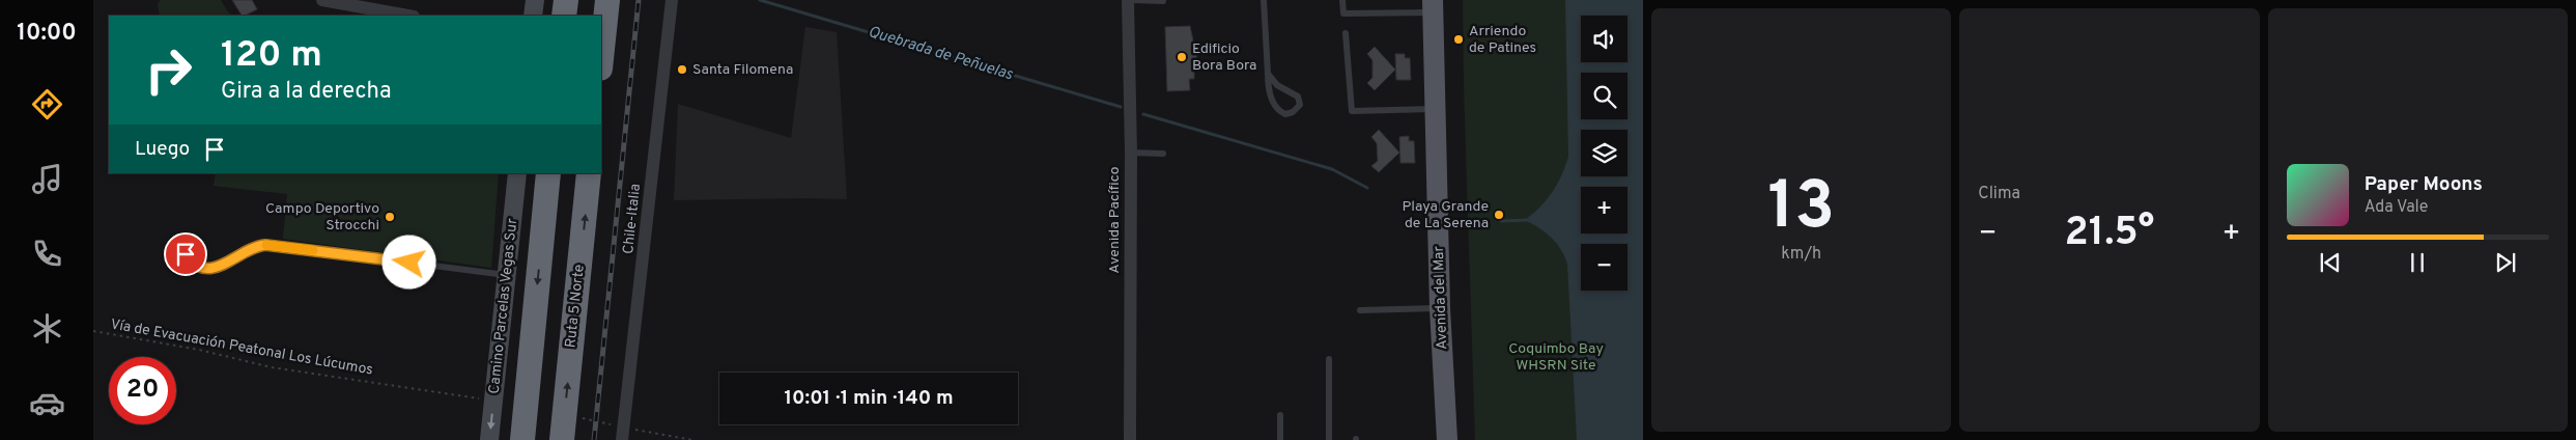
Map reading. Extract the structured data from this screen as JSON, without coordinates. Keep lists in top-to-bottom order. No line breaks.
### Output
{"streets":{"highway":["Ruta 5 Norte"],"main road":["Avenida del Mar"],"street":["Chile-Italia","Avenida Pacífico","Camino Parcelas Vegas Sur"],"path":["Vía de Evacuación Peatonal Los Lúcumos"]},"crossings":[["Camino Parcelas Vegas Sur","Vía de Evacuación Peatonal Los Lúcumos"]],"water":["Quebrada de Peñuelas"],"parks":["Coquimbo Bay WHSRN Site"],"places":["Arriendo de Patines","Edificio Bora Bora","Santa Filomena","Playa Grande de La Serena","Campo Deportivo Strocchi"],"page":{"tabs":"10:00","tile":[["13","km/h"],"Clima"],"map_buttons":["+","−"],"turn":["120 m","Gira a la derecha"],"then":"Luego","song":["Paper Moons","Ada Vale"],"heat":["−","21.5°","+"],"limit":"20","trip":"10:01 · 1 min · 140 m"}}
